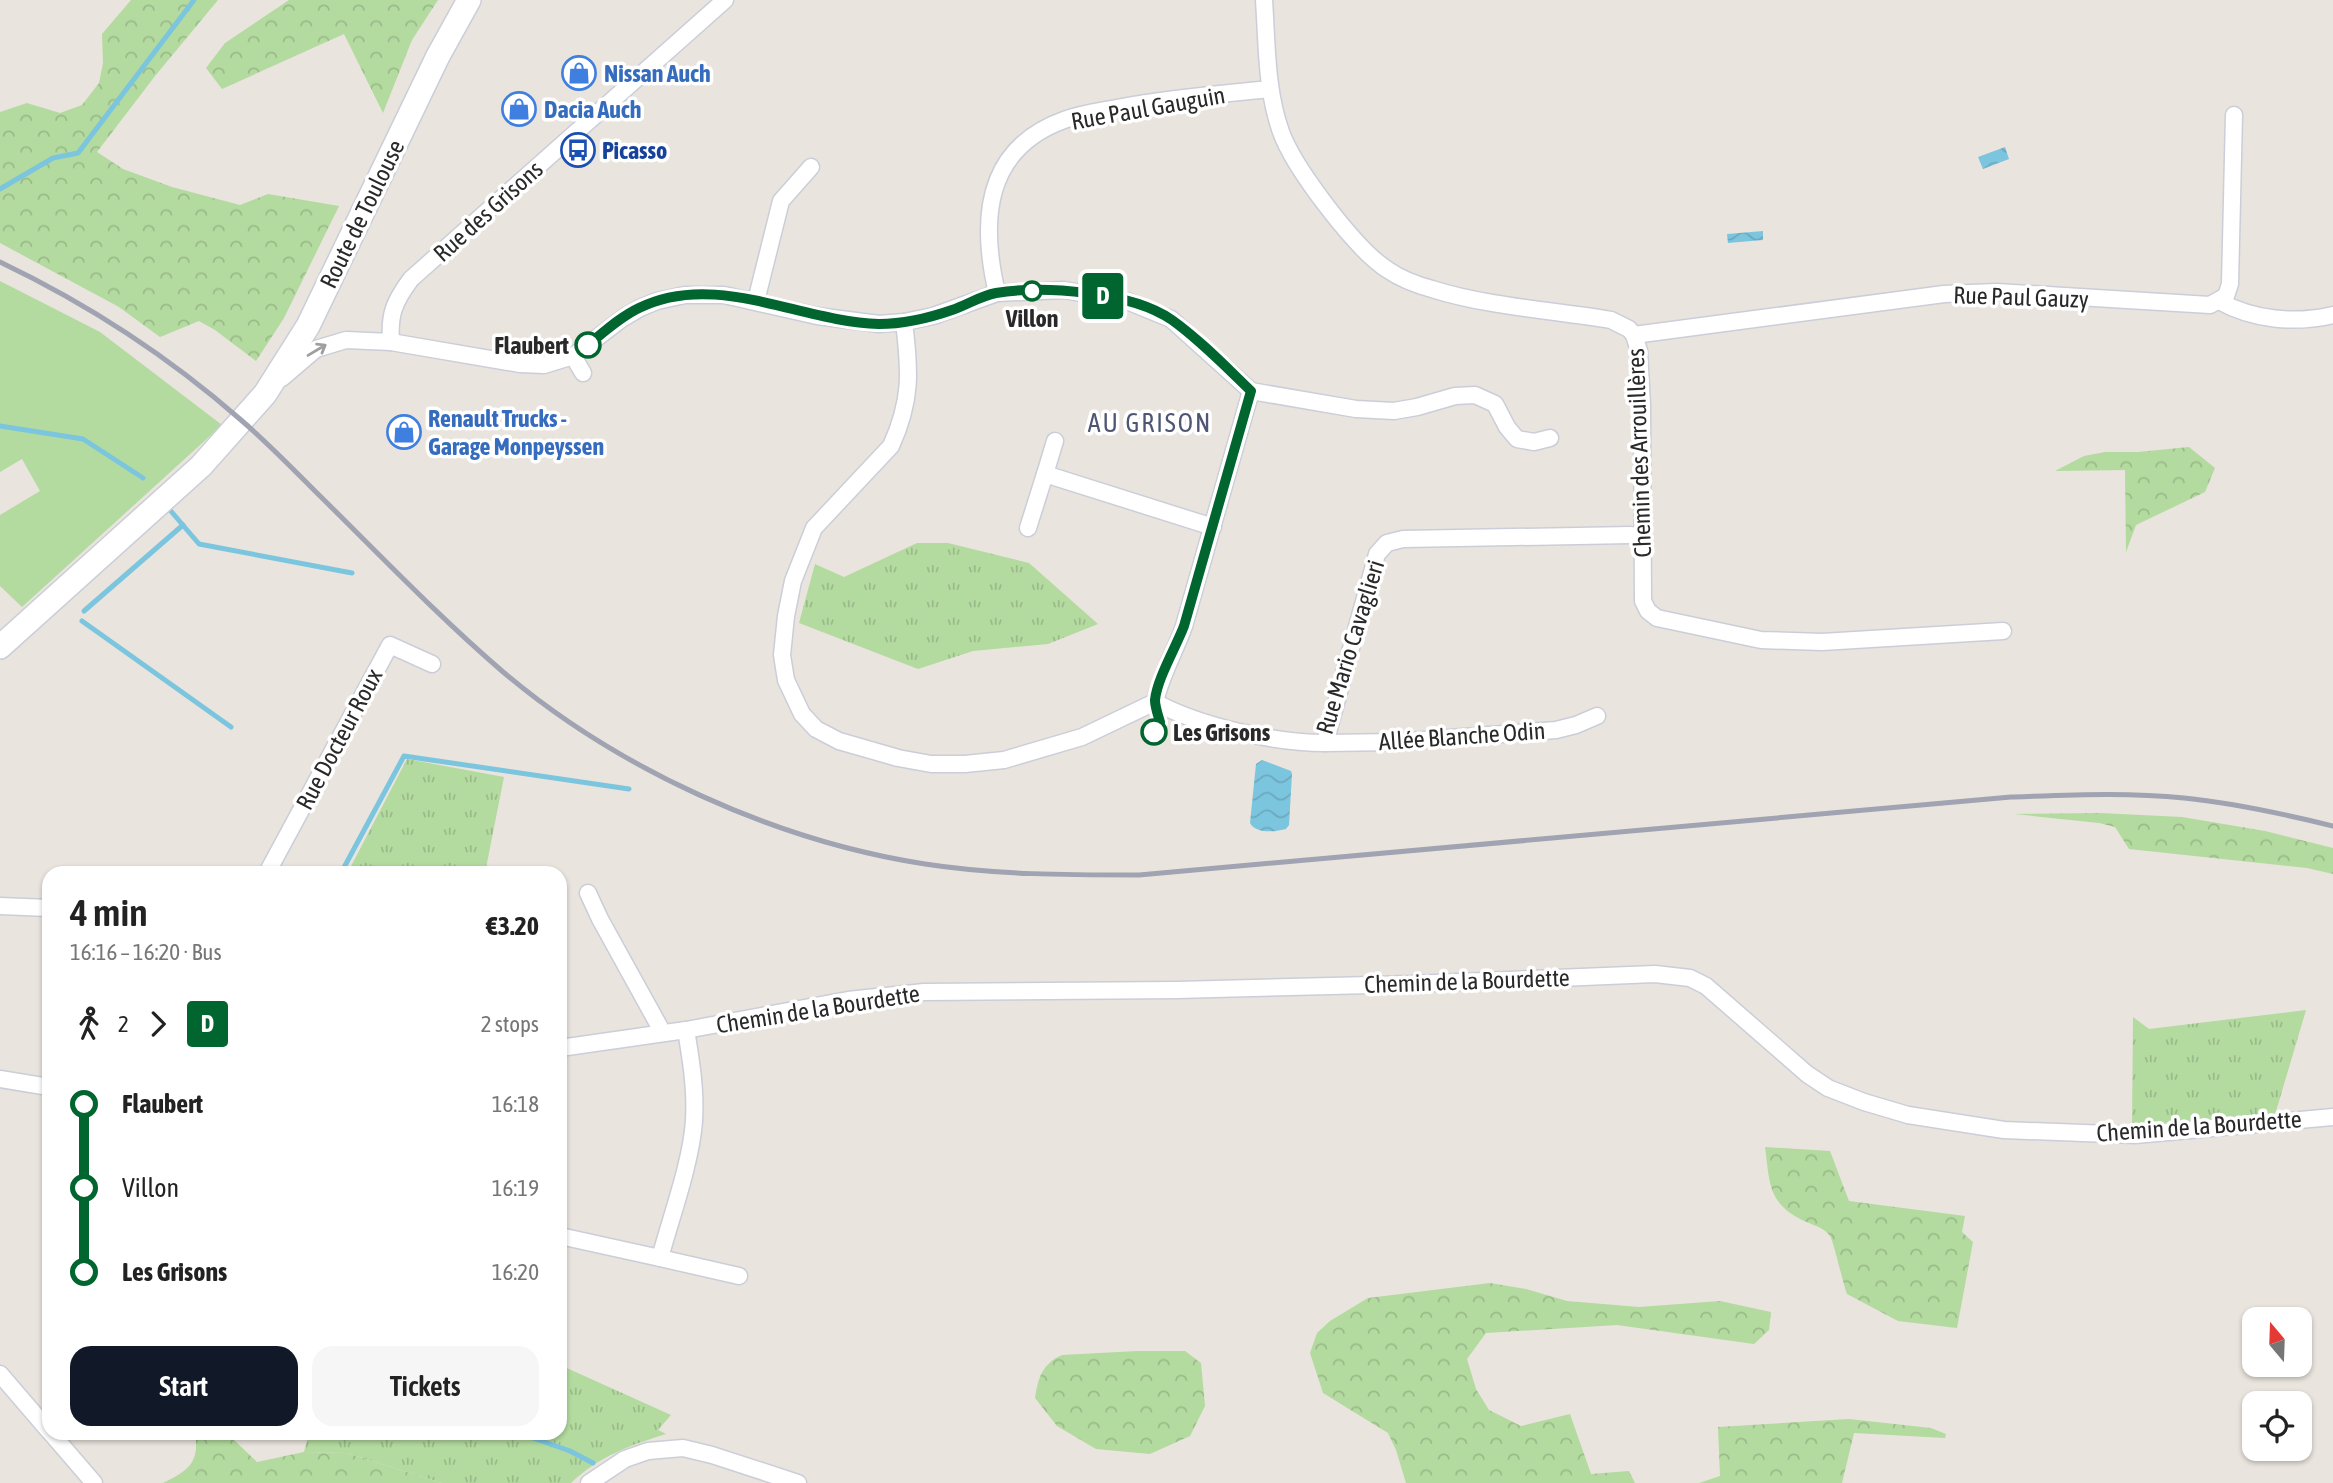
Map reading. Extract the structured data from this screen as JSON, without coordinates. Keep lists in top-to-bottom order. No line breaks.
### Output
{"streets":{"main road":["Route de Toulouse"],"street":["Rue Paul Gauguin","Rue des Grisons","Rue Paul Gauzy","Chemin des Arrouillères","Rue Mario Cavaglieri","Allée Blanche Odin","Rue Docteur Roux","Chemin de la Bourdette"]},"crossings":[["Rue Paul Gauguin","Chemin des Arrouillères"],["Rue Paul Gauzy","Chemin des Arrouillères"],["Rue Mario Cavaglieri","Allée Blanche Odin"]],"districts":["AU GRISON"],"places":{"shop":["Nissan Auch","Dacia Auch","Renault Trucks - Garage Monpeyssen"],"bus stop":["Picasso"],"other":["Villon","Flaubert","Les Grisons"]},"lines":["bus line D"],"north":"top","page":{"on_map":"D","heading":["4 min","16:16 – 16:20 · Bus","€3.20"],"legs":["2","D","2 stops"],"list":[{"name":"Flaubert","value":"16:18"},{"name":"Villon","value":"16:19"},{"name":"Les Grisons","value":"16:20"}],"buttons":["Start","Tickets"]}}
